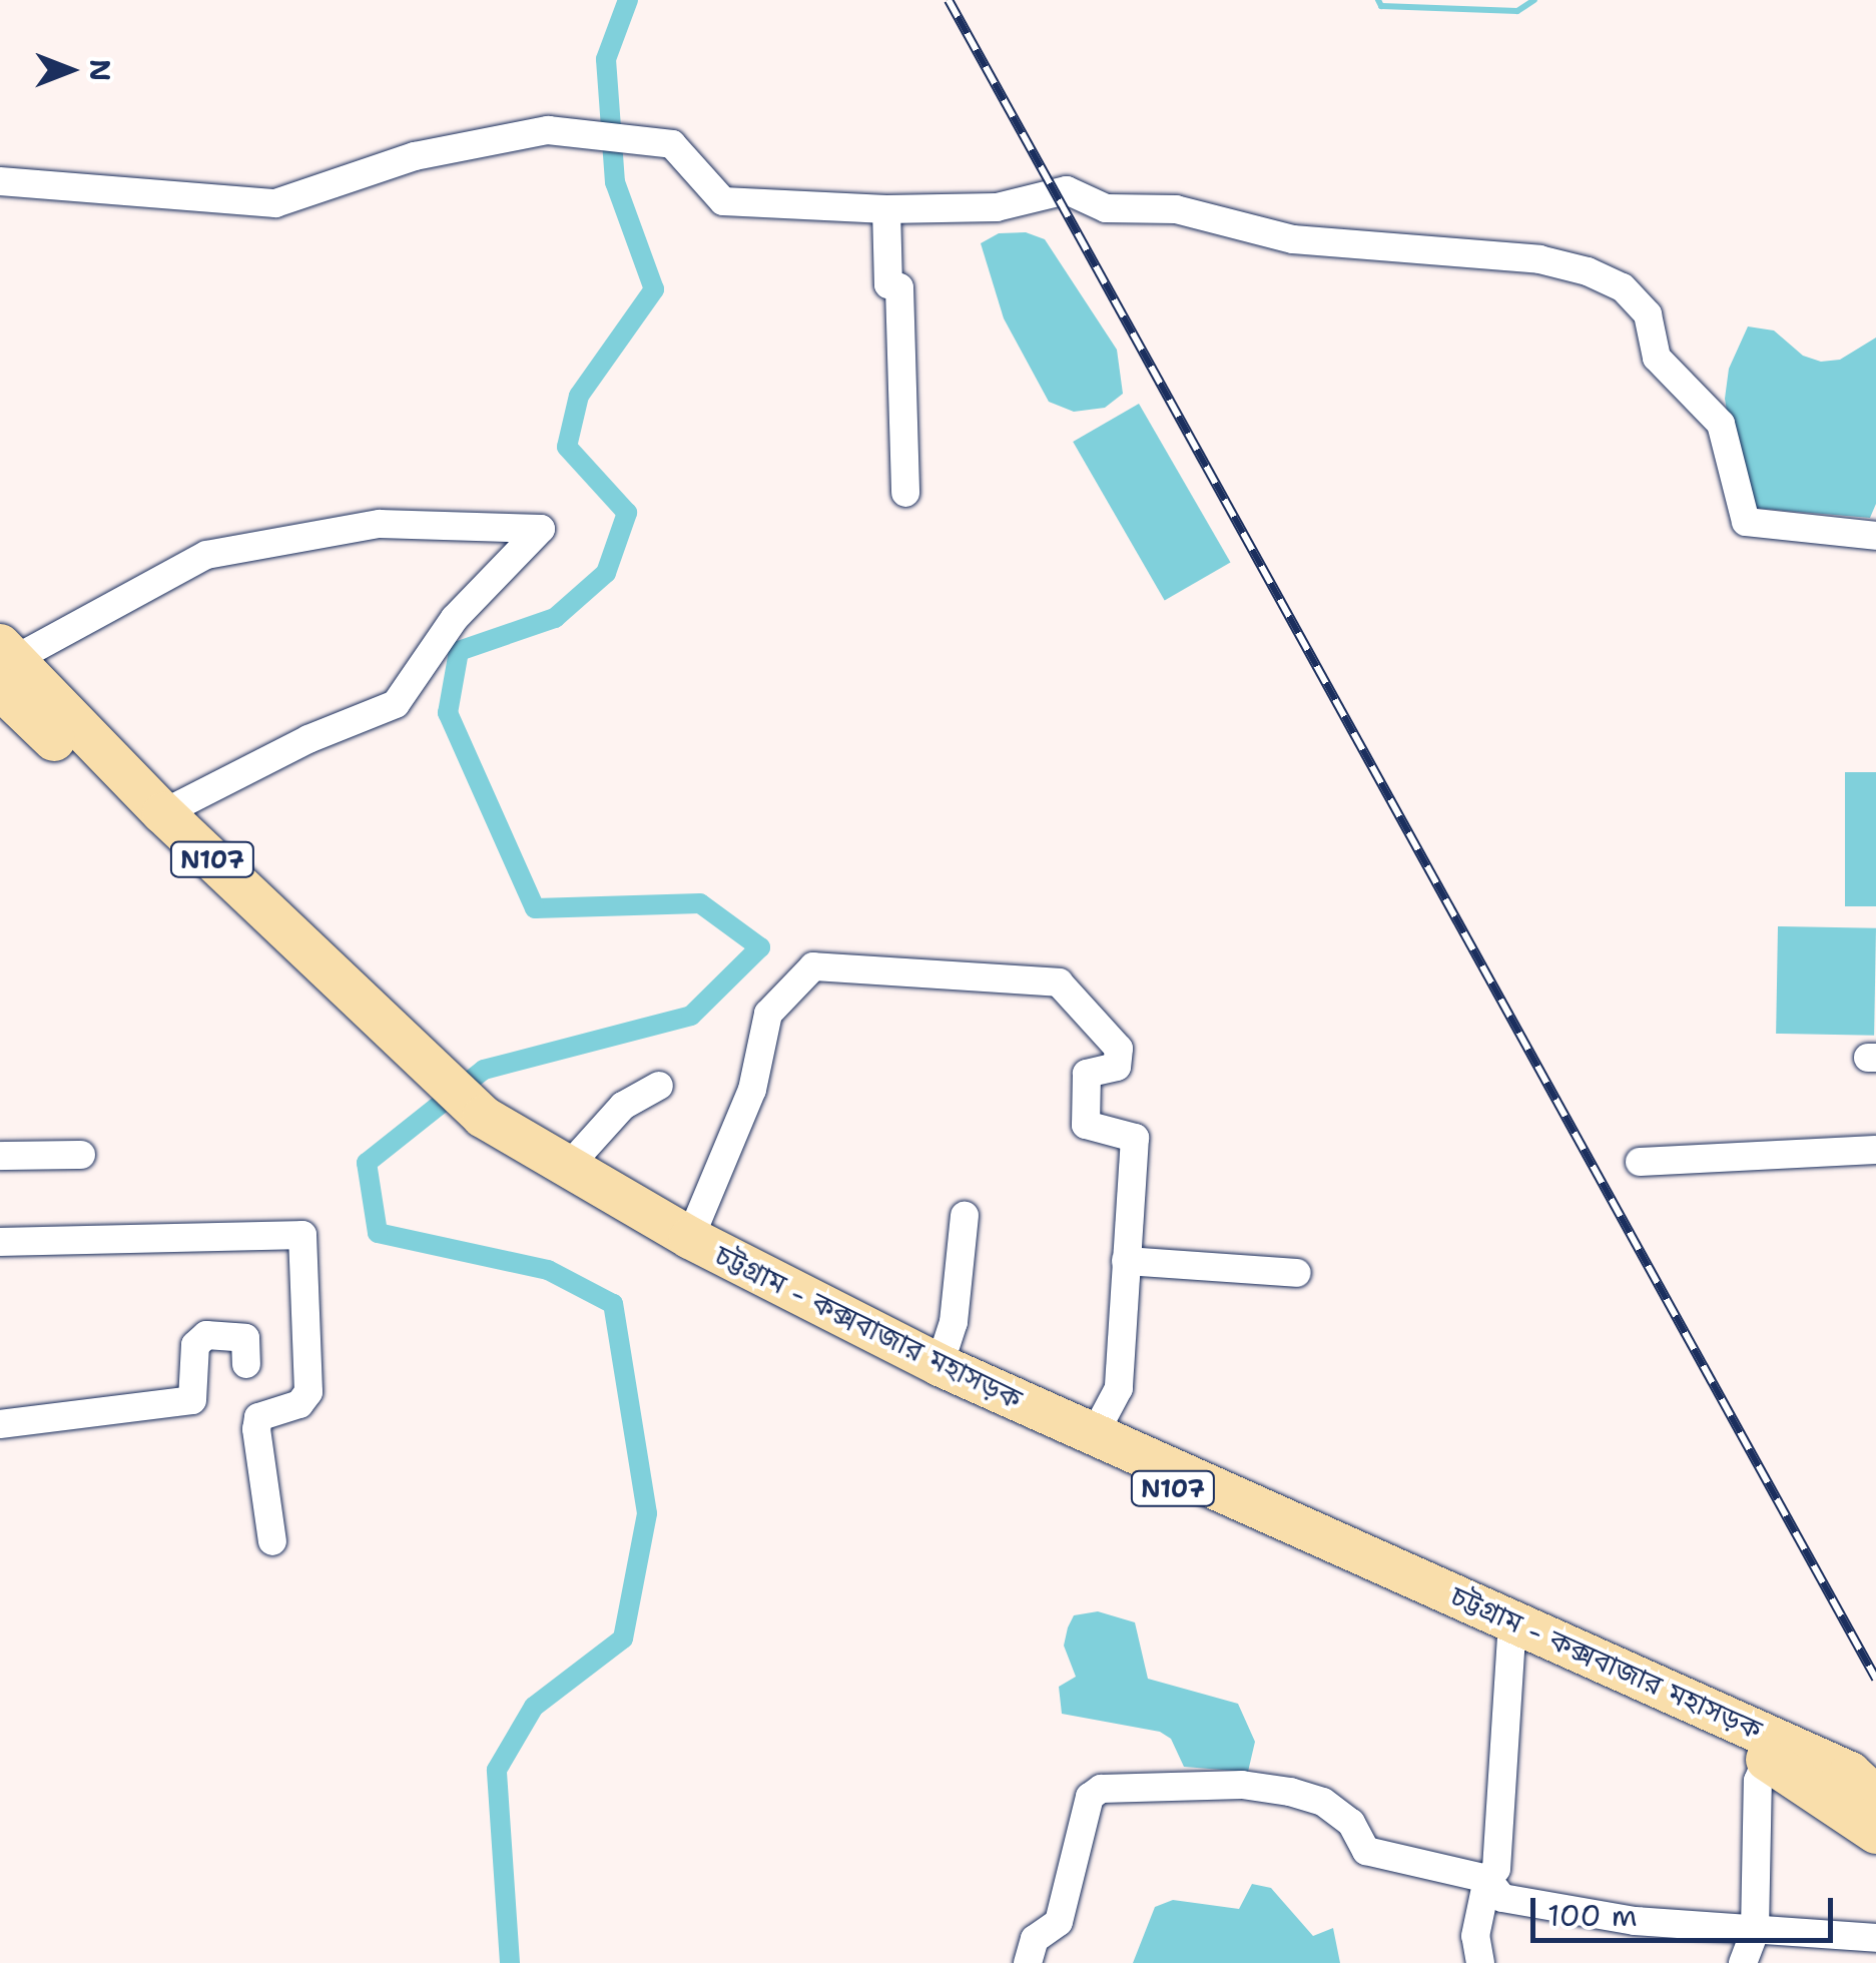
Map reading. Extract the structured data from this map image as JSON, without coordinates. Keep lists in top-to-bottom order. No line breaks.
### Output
{"streets":{"highway":["N107","চট্টগ্রাম - কক্সবাজার মহাসড়ক"]},"crossings":[["N107","চট্টগ্রাম - কক্সবাজার মহাসড়ক"]],"scale_bar":"100 m","north":"right"}
